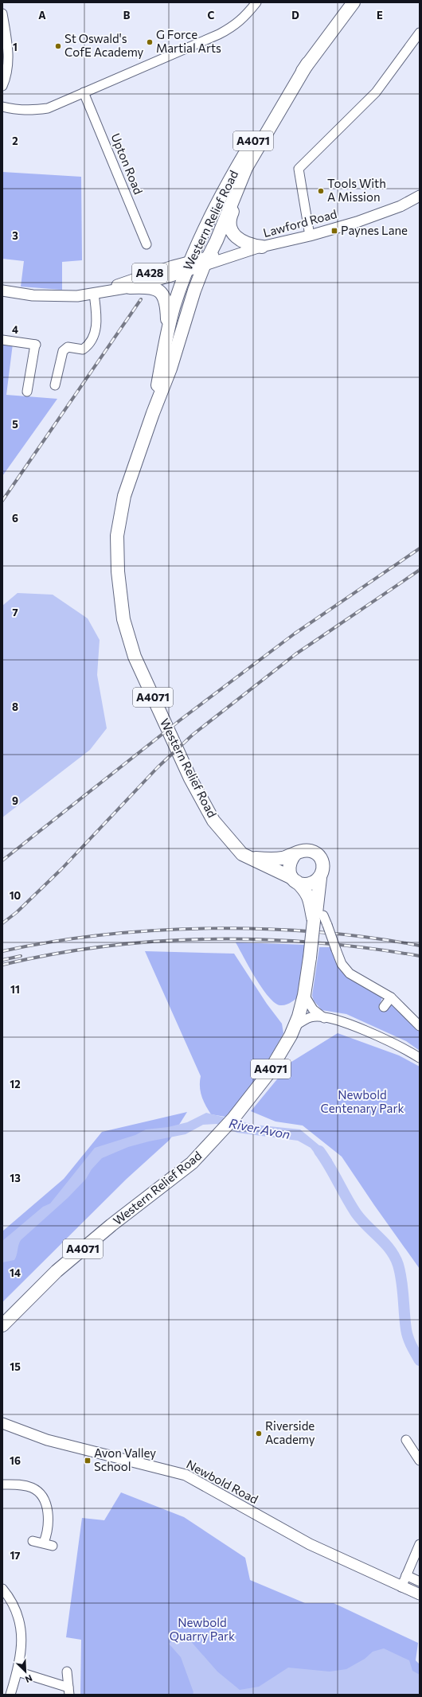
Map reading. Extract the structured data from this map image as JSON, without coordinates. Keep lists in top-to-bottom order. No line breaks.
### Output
{"streets":{"highway":["A4071","Western Relief Road"],"main road":["Lawford Road","A428","Newbold Road"],"street":["Upton Road"]},"crossings":[["A4071","Western Relief Road"],["Western Relief Road","Lawford Road"]],"water":["River Avon"],"parks":["Newbold Centenary Park","Newbold Quarry Park"],"places":{"other":["G Force Martial Arts","St Oswald's CofE Academy","Tools With A Mission","Riverside Academy"],"transit":["Paynes Lane","Avon Valley School"]},"north":"bottom right","grid":{"columns":["A","B","C","D","E"],"rows":["1","2","3","4","5","6","7","8","9","10","11","12","13","14","15","16","17"]}}
